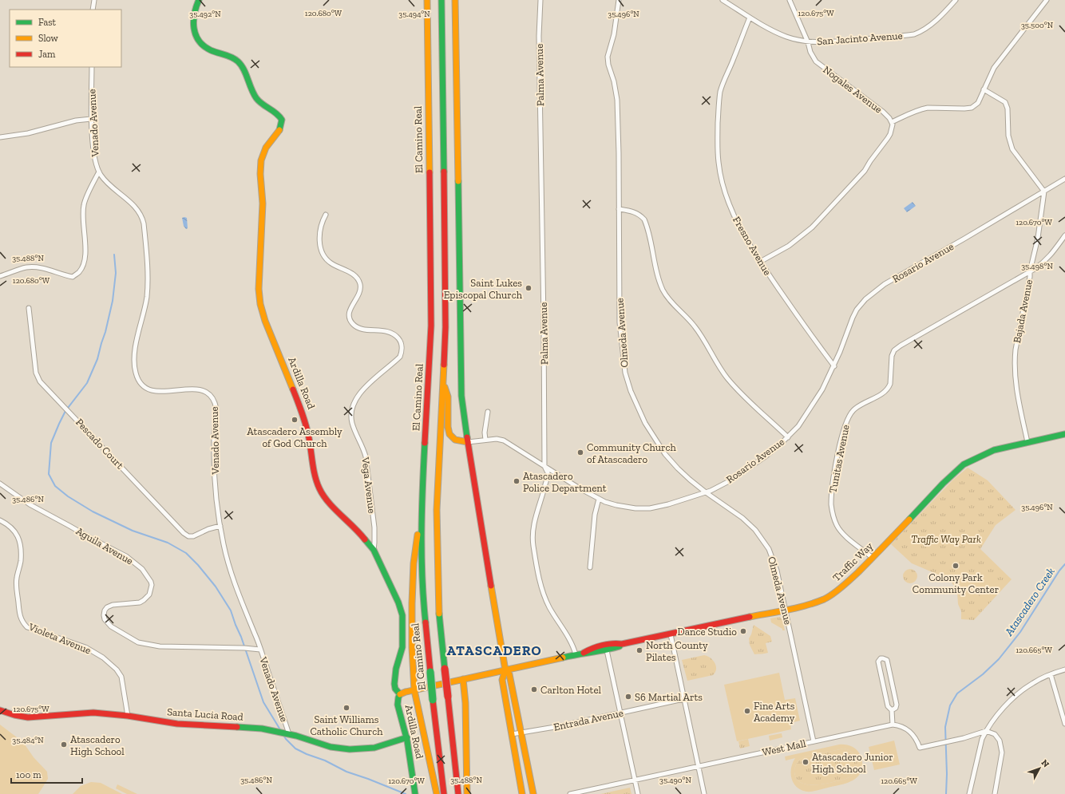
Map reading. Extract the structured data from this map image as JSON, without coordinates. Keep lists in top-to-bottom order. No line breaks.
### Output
{"streets":{"main road":["El Camino Real","Ardilla Road","Traffic Way","Santa Lucia Road"],"street":["San Jacinto Avenue","Palma Avenue","Nogales Avenue","Venado Avenue","Fresno Avenue","Rosario Avenue","Bajada Avenue","Olmeda Avenue","Pescado Court","Tunitas Avenue","Vega Avenue","Aguila Avenue","Violeta Avenue","Entrada Avenue","West Mall"]},"crossings":[["San Jacinto Avenue","Nogales Avenue"],["San Jacinto Avenue","Fresno Avenue"],["Palma Avenue","Rosario Avenue"],["Palma Avenue","Traffic Way"],["Venado Avenue","Pescado Court"],["Venado Avenue","Aguila Avenue"],["Venado Avenue","Santa Lucia Road"],["Fresno Avenue","Rosario Avenue"],["Rosario Avenue","Bajada Avenue"],["Rosario Avenue","Olmeda Avenue"],["Bajada Avenue","Tunitas Avenue"],["Bajada Avenue","Traffic Way"],["Olmeda Avenue","Traffic Way"],["Olmeda Avenue","West Mall"],["Ardilla Road","Vega Avenue"],["Ardilla Road","Traffic Way"],["Ardilla Road","Santa Lucia Road"],["Tunitas Avenue","Traffic Way"],["Violeta Avenue","Santa Lucia Road"]],"districts":["ATASCADERO"],"water":["Atascadero Creek"],"parks":["Traffic Way Park"],"places":["Saint Lukes Episcopal Church","Atascadero Assembly of God Church","Community Church of Atascadero","Atascadero Police Department","Colony Park Community Center","Dance Studio","North County Pilates","Carlton Hotel","S6 Martial Arts","Saint Williams Catholic Church","Fine Arts Academy","Atascadero High School","Atascadero Junior High School"],"legend":["Fast","Slow","Jam"],"scale_bar":"100 m","north":"top right","coordinates":["120.680°W","120.675°W","35.492°N","35.494°N","35.496°N","35.500°N","120.670°W","35.488°N","35.498°N","35.486°N","120.665°W","35.484°N","35.490°N"]}
